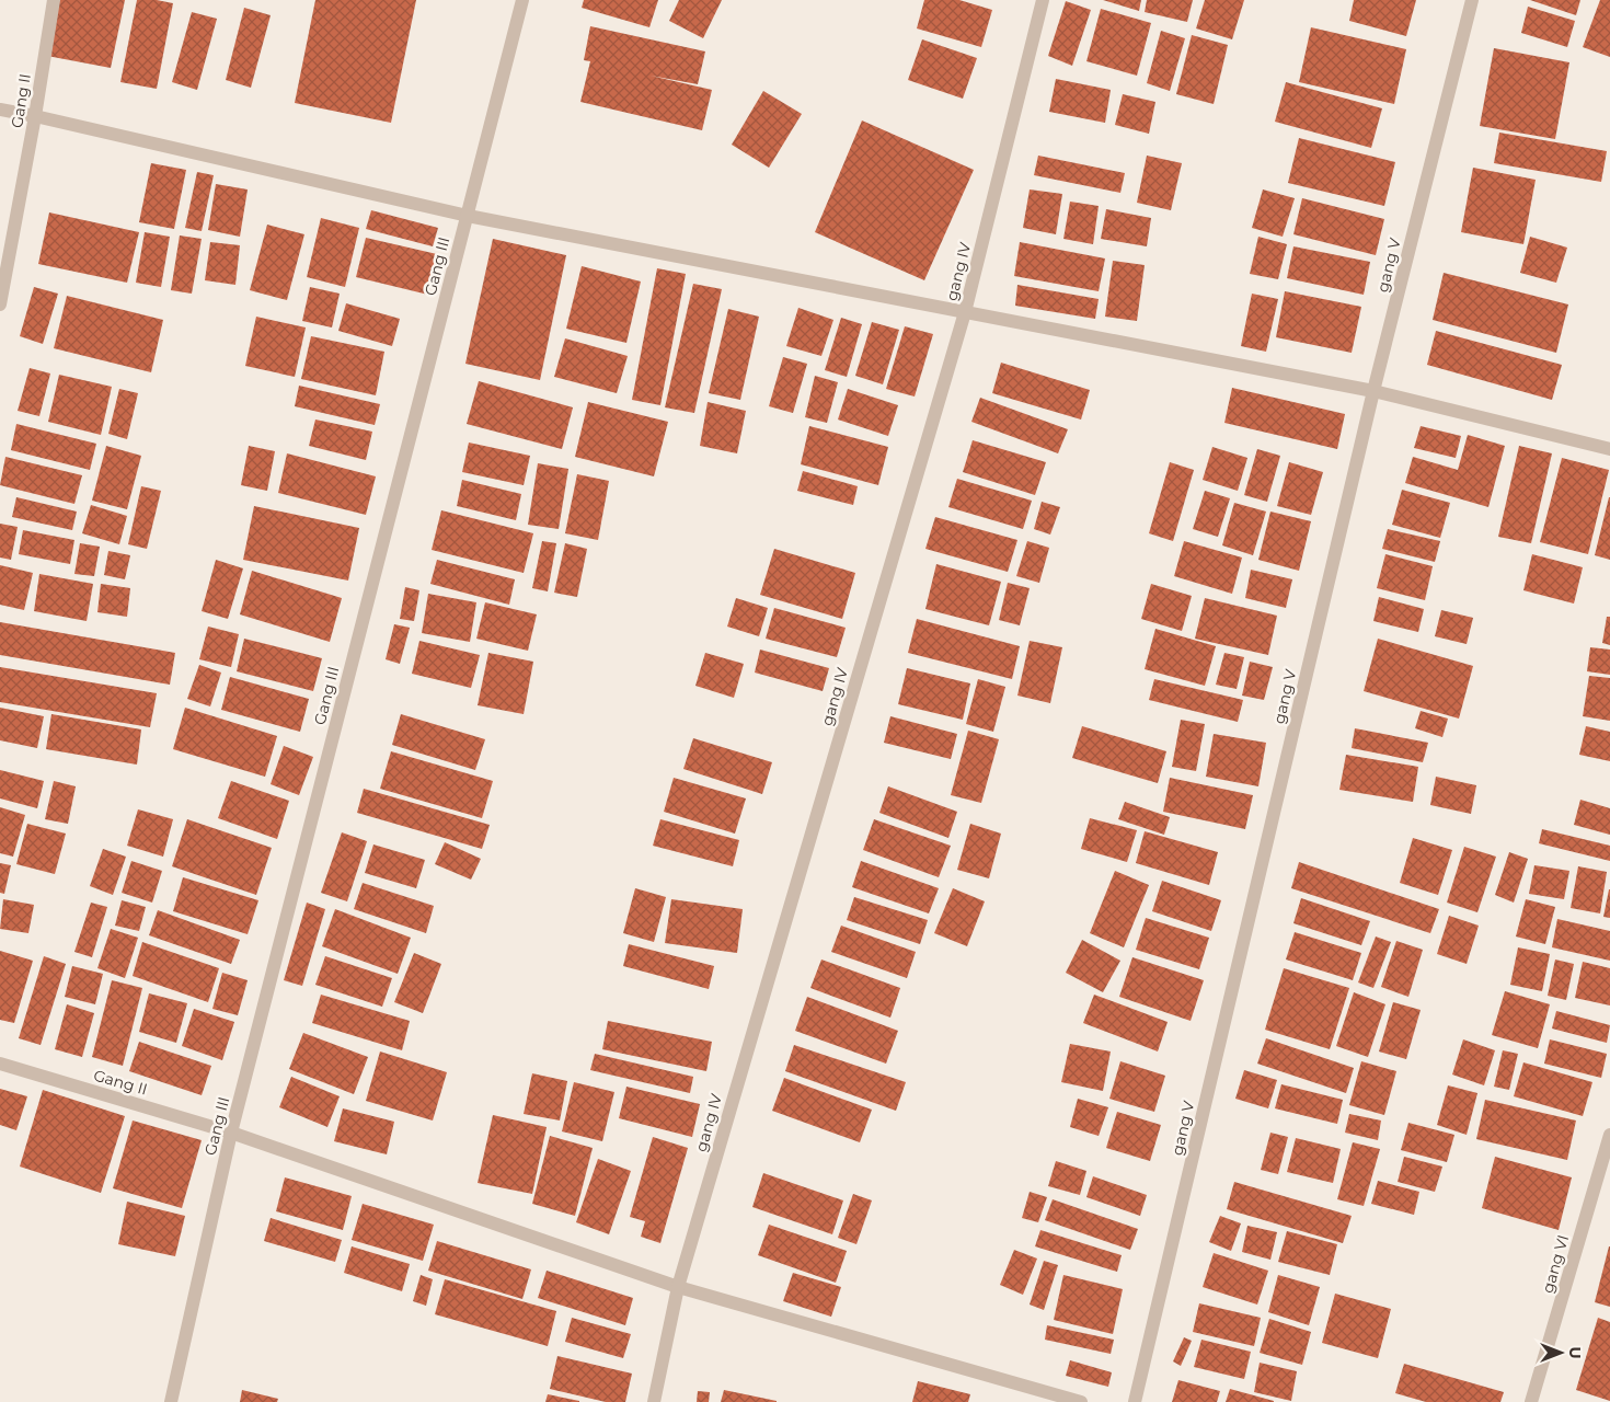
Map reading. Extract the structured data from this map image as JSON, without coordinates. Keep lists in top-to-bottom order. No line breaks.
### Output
{"streets":{"street":["Gang II","gang V","Gang III","gang IV","gang VI"]},"crossings":[["Gang II","Gang III"],["Gang II","gang IV"]],"north":"right"}
